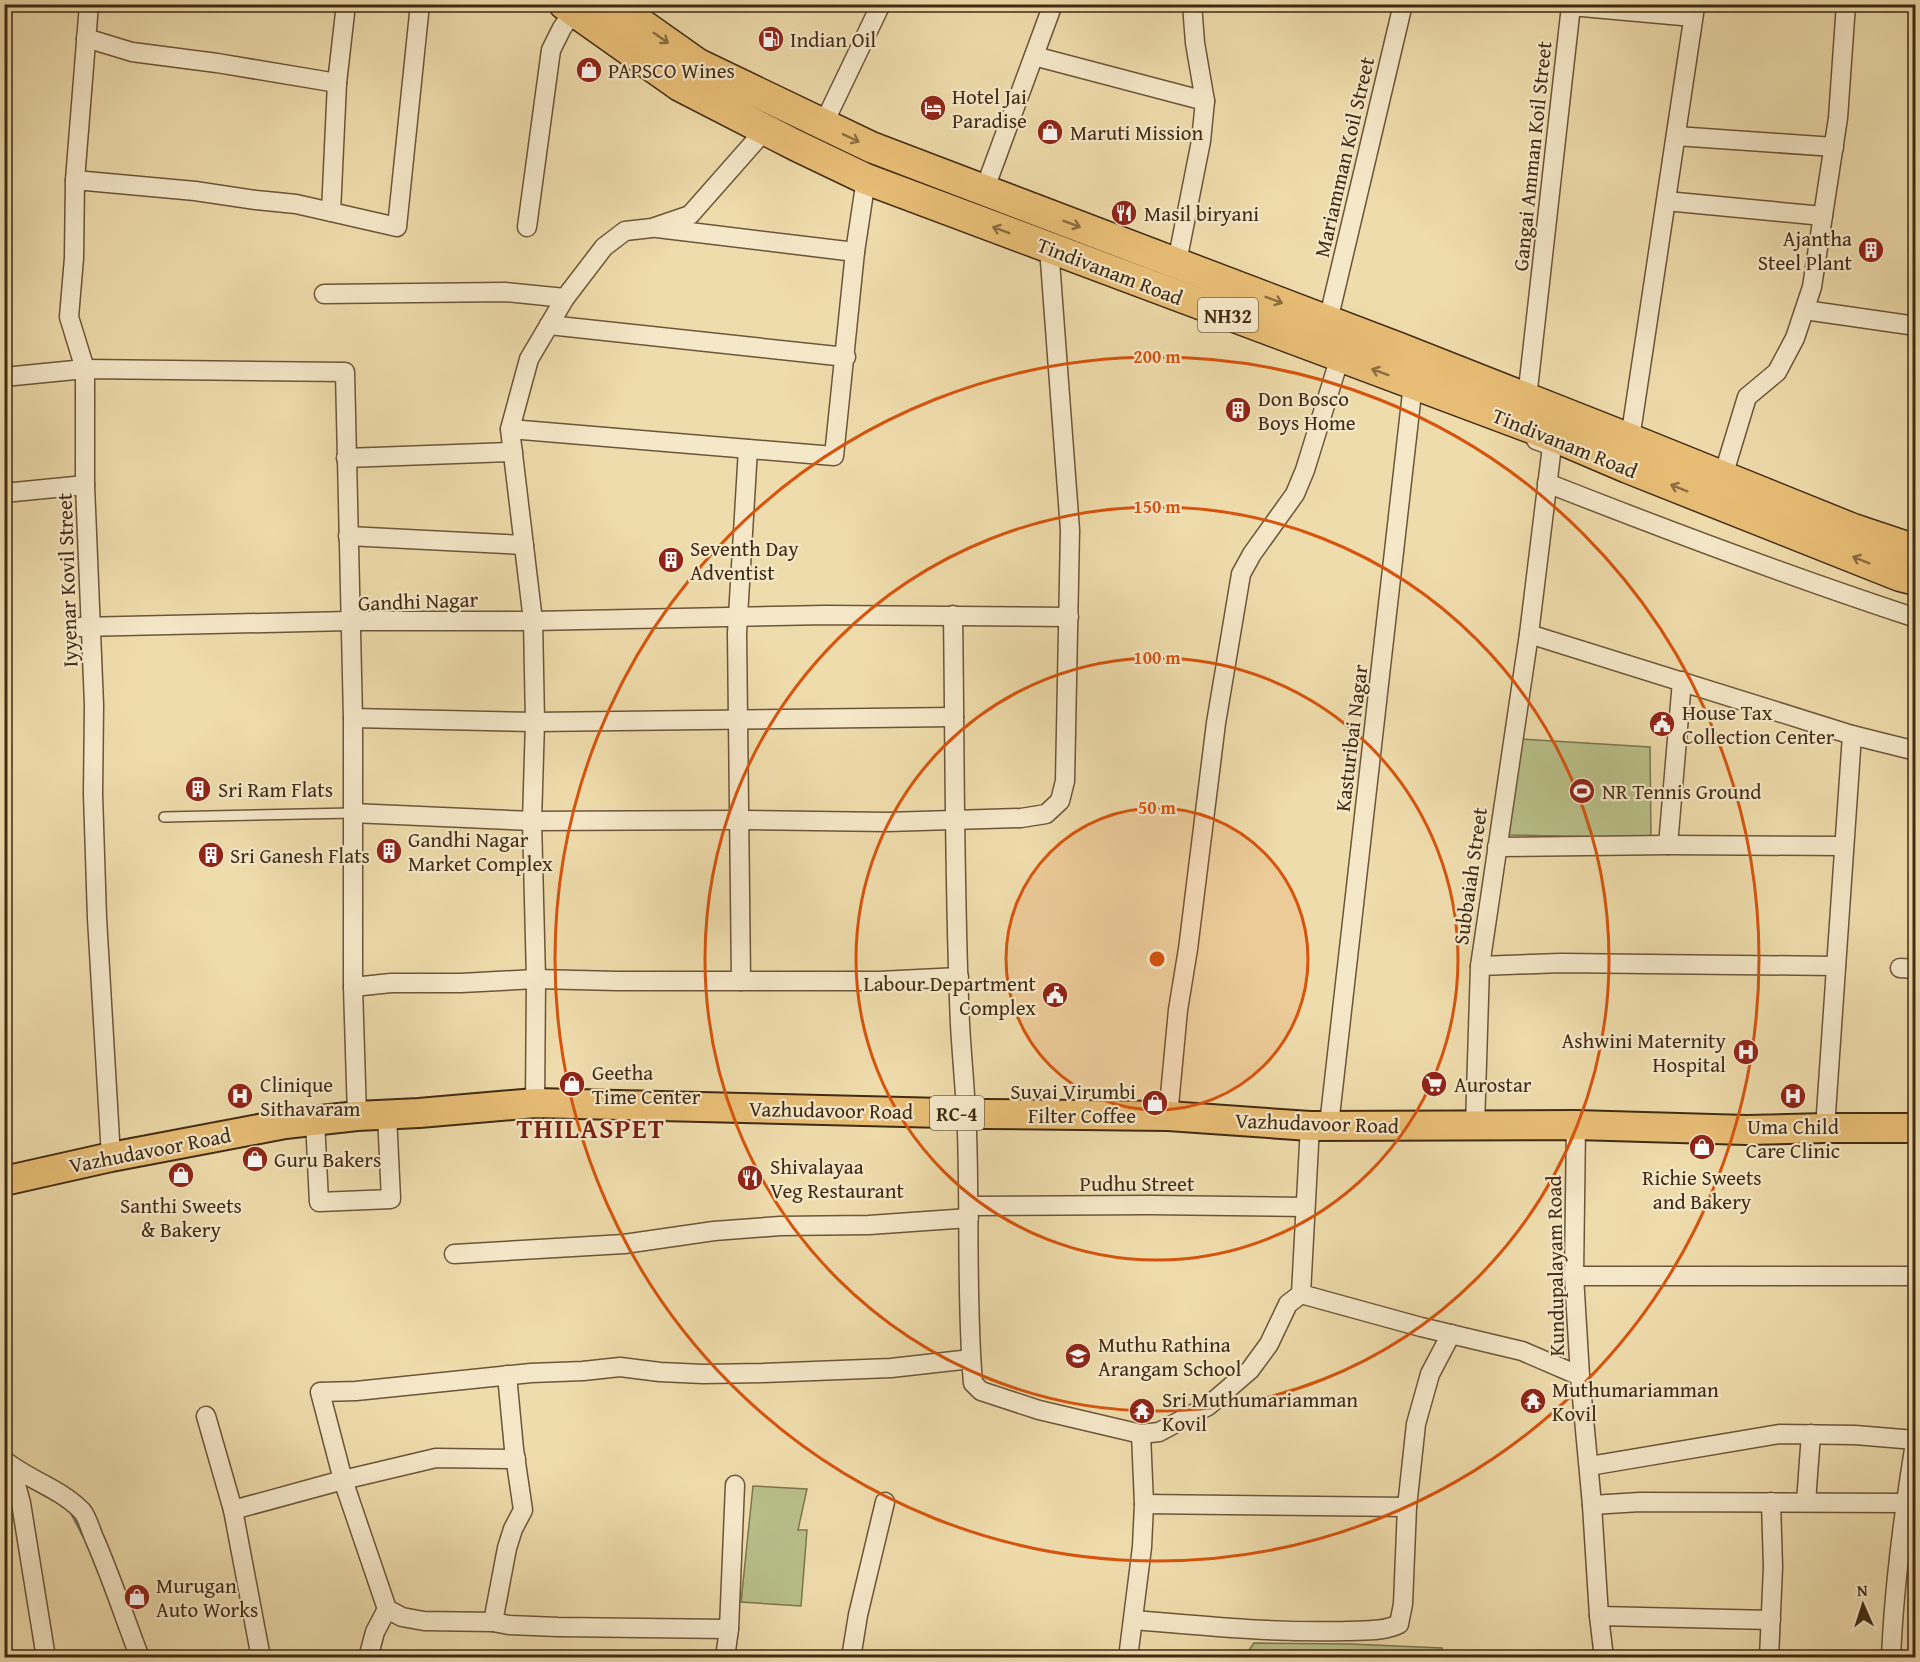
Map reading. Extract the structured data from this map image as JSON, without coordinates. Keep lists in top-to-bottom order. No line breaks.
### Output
{"streets":{"highway":["Tindivanam Road","NH32"],"main road":["Vazhudavoor Road","RC-4"],"street":["Gangai Amman Koil Street","Mariamman Koil Street","Iyyenar Kovil Street","Gandhi Nagar","Kasturibai Nagar","Subbaiah Street","Pudhu Street","Kundupalayam Road"]},"crossings":[["Gangai Amman Koil Street","NH32"],["Mariamman Koil Street","NH32"],["Tindivanam Road","NH32"],["Tindivanam Road","Kasturibai Nagar"],["Tindivanam Road","Subbaiah Street"],["NH32","Kasturibai Nagar"],["NH32","Subbaiah Street"],["Iyyenar Kovil Street","Vazhudavoor Road"],["Gandhi Nagar","Vazhudavoor Road"],["Kasturibai Nagar","Subbaiah Street"],["Kasturibai Nagar","Vazhudavoor Road"],["Kasturibai Nagar","Pudhu Street"],["Subbaiah Street","Vazhudavoor Road"],["Vazhudavoor Road","Kundupalayam Road"]],"districts":["THILASPET"],"places":{"fuel station":["Indian Oil"],"shop":["PAPSCO Wines","Maruti Mission","Geetha Time Center","Suvai Virumbi Filter Coffee","Richie Sweets and Bakery","Guru Bakers","Santhi Sweets & Bakery","Murugan Auto Works"],"hotel":["Hotel Jai Paradise"],"restaurant":["Masil biryani","Shivalayaa Veg Restaurant"],"building":["Ajantha Steel Plant","Don Bosco Boys Home","Seventh Day Adventist","Sri Ram Flats","Gandhi Nagar Market Complex","Sri Ganesh Flats"],"public building":["House Tax Collection Center","Labour Department Complex"],"sports":["NR Tennis Ground"],"hospital":["Ashwini Maternity Hospital","Clinique Sithavaram","Uma Child Care Clinic"],"supermarket":["Aurostar"],"school or university":["Muthu Rathina Arangam School"],"temple":["Muthumariamman Kovil","Sri Muthumariamman Kovil"]},"north":"top","rings":["200 m","150 m","100 m","50 m"]}
